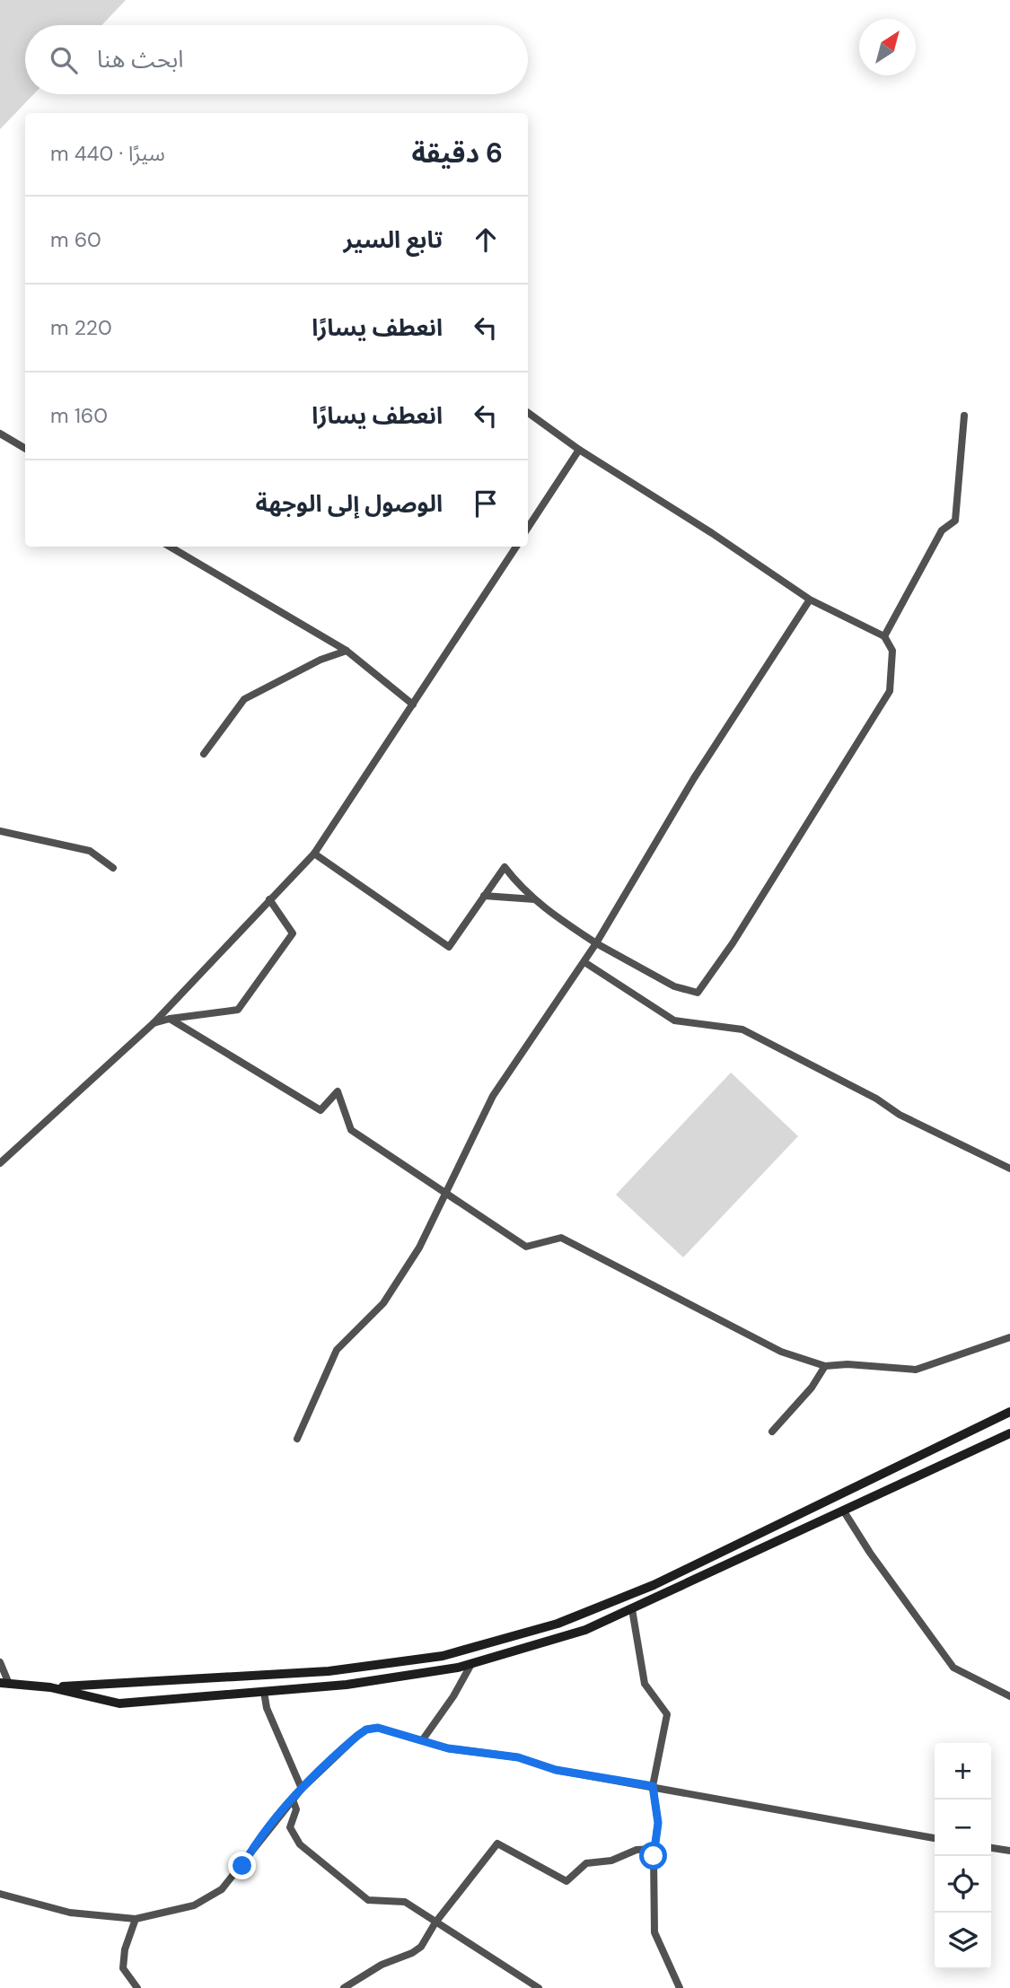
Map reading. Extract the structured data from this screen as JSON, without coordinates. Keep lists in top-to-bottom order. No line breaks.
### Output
{"north":"top right","page":{"search":"ابحث هنا","heading":["6 دقيقة","سيرًا · 440 m"],"list":[["تابع السير","60 m"],["انعطف يسارًا","220 m"],["انعطف يسارًا","160 m"],"الوصول إلى الوجهة"],"map_buttons":["+","−"]}}
